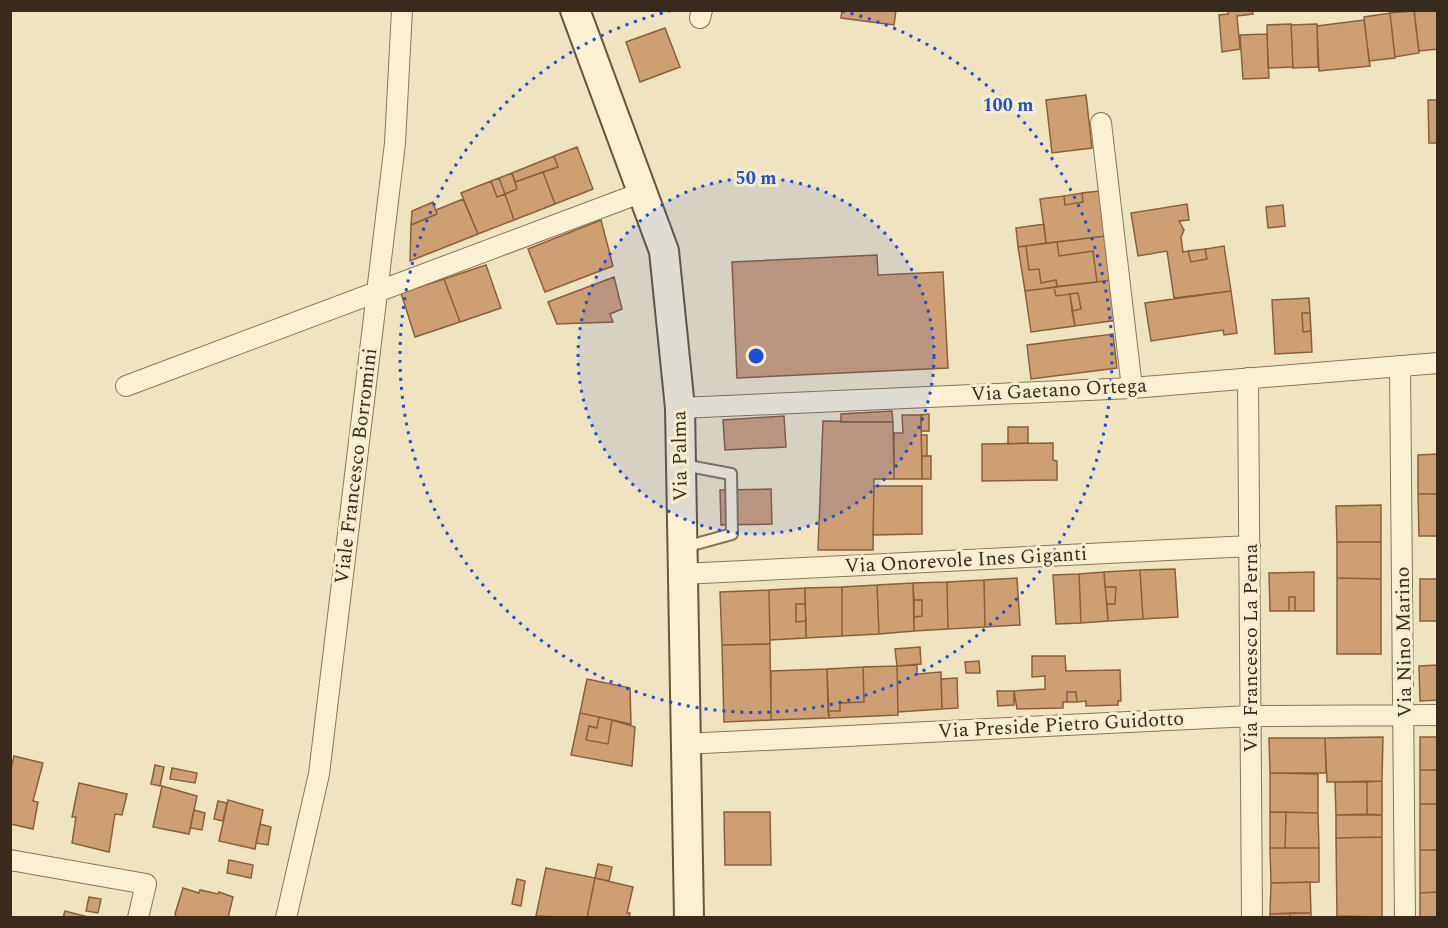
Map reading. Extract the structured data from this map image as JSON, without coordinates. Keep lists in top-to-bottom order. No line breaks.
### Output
{"streets":{"main road":["Via Palma"],"street":["Via Gaetano Ortega","Viale Francesco Borromini","Via Onorevole Ines Giganti","Via Nino Marino","Via Francesco La Perna","Via Preside Pietro Guidotto"]},"crossings":[["Via Gaetano Ortega","Via Palma"],["Via Gaetano Ortega","Via Nino Marino"],["Via Gaetano Ortega","Via Francesco La Perna"],["Via Palma","Via Onorevole Ines Giganti"],["Via Palma","Via Preside Pietro Guidotto"],["Via Onorevole Ines Giganti","Via Francesco La Perna"],["Via Nino Marino","Via Preside Pietro Guidotto"],["Via Francesco La Perna","Via Preside Pietro Guidotto"]],"rings":["100 m","50 m"]}
